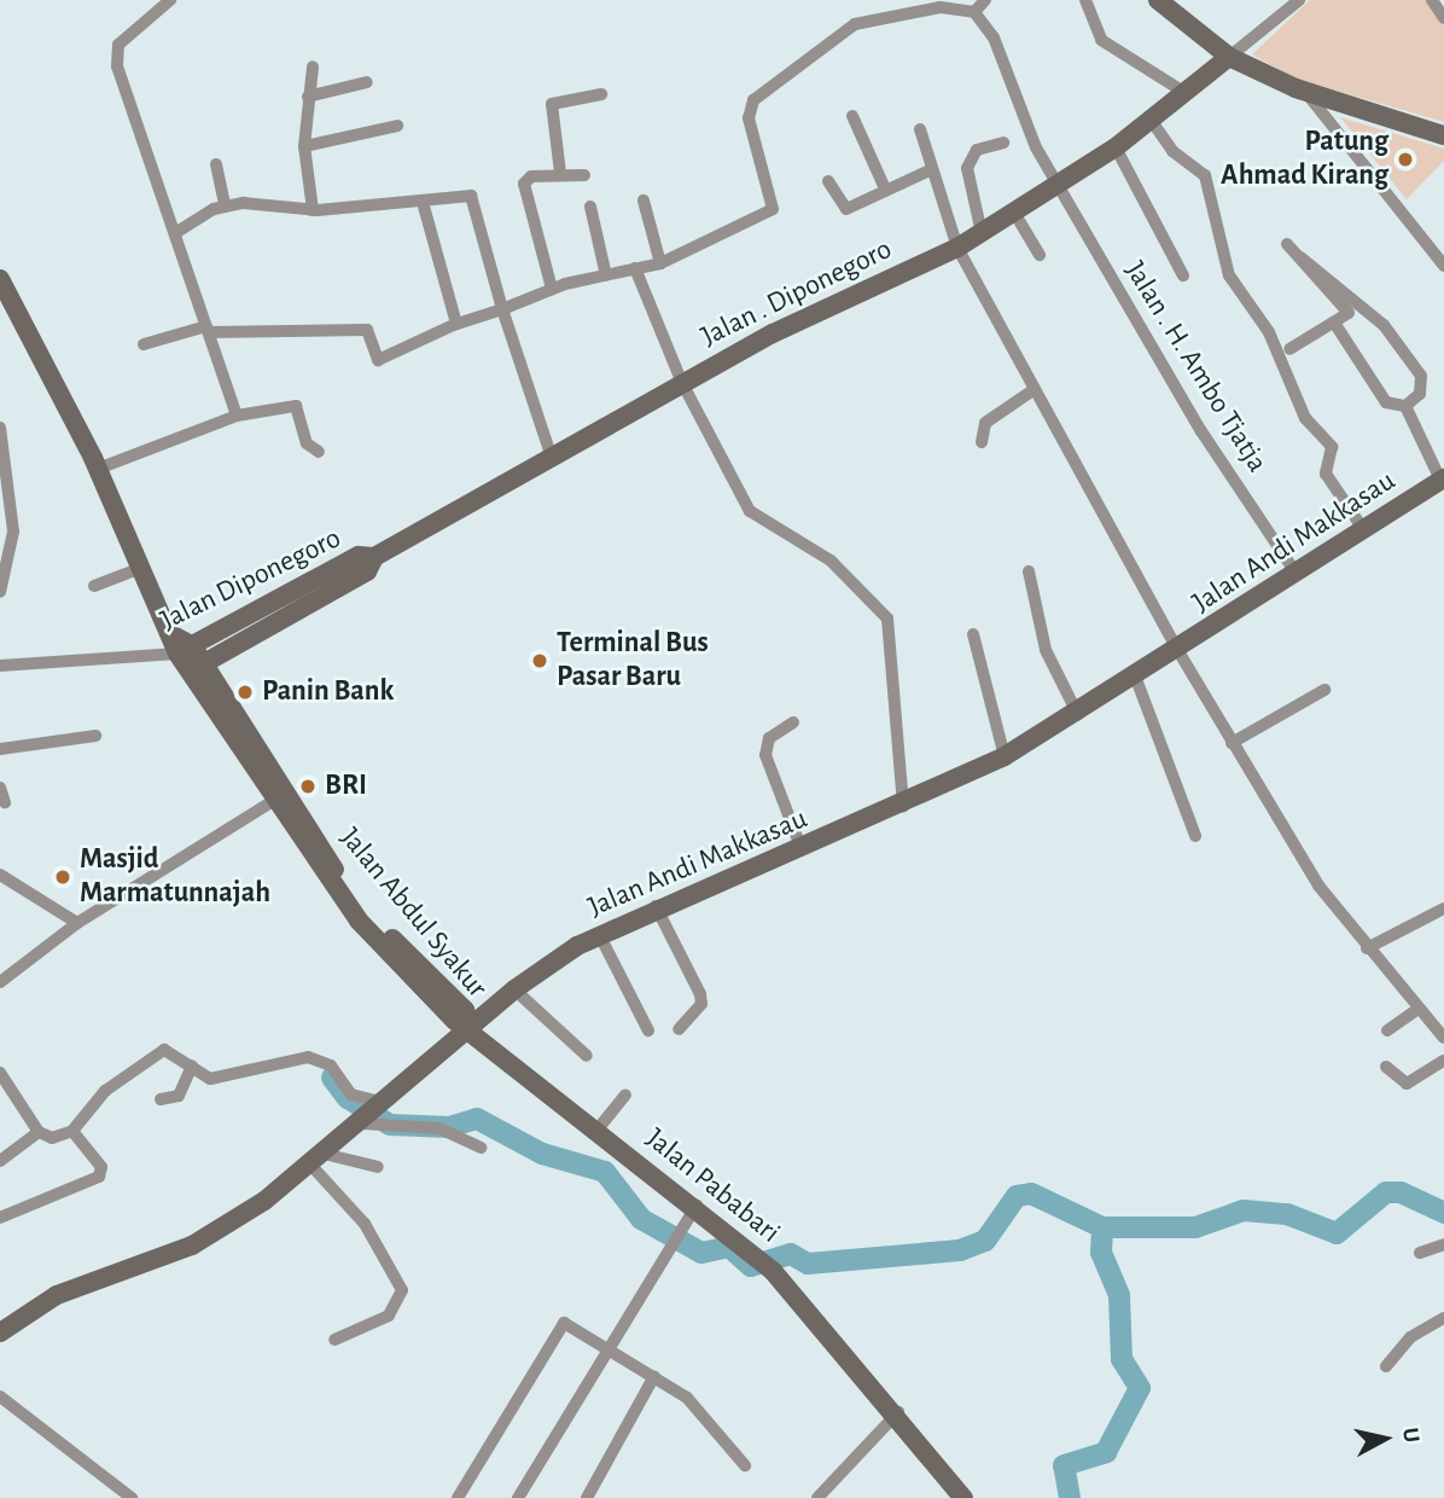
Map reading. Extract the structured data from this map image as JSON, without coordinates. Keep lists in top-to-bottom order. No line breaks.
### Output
{"streets":{"street":["Jalan . Diponegoro","Jalan . H. Ambo Tjatja","Jalan Andi Makkasau","Jalan Diponegoro","Jalan Abdul Syakur","Jalan Pababari"]},"crossings":[["Jalan . Diponegoro","Jalan . H. Ambo Tjatja"],["Jalan . Diponegoro","Jalan Diponegoro"],["Jalan . H. Ambo Tjatja","Jalan Andi Makkasau"],["Jalan Andi Makkasau","Jalan Abdul Syakur"],["Jalan Andi Makkasau","Jalan Pababari"],["Jalan Diponegoro","Jalan Abdul Syakur"],["Jalan Abdul Syakur","Jalan Pababari"]],"places":["Patung Ahmad Kirang","Terminal Bus Pasar Baru","Panin Bank","BRI","Masjid Marmatunnajah"],"north":"right"}
